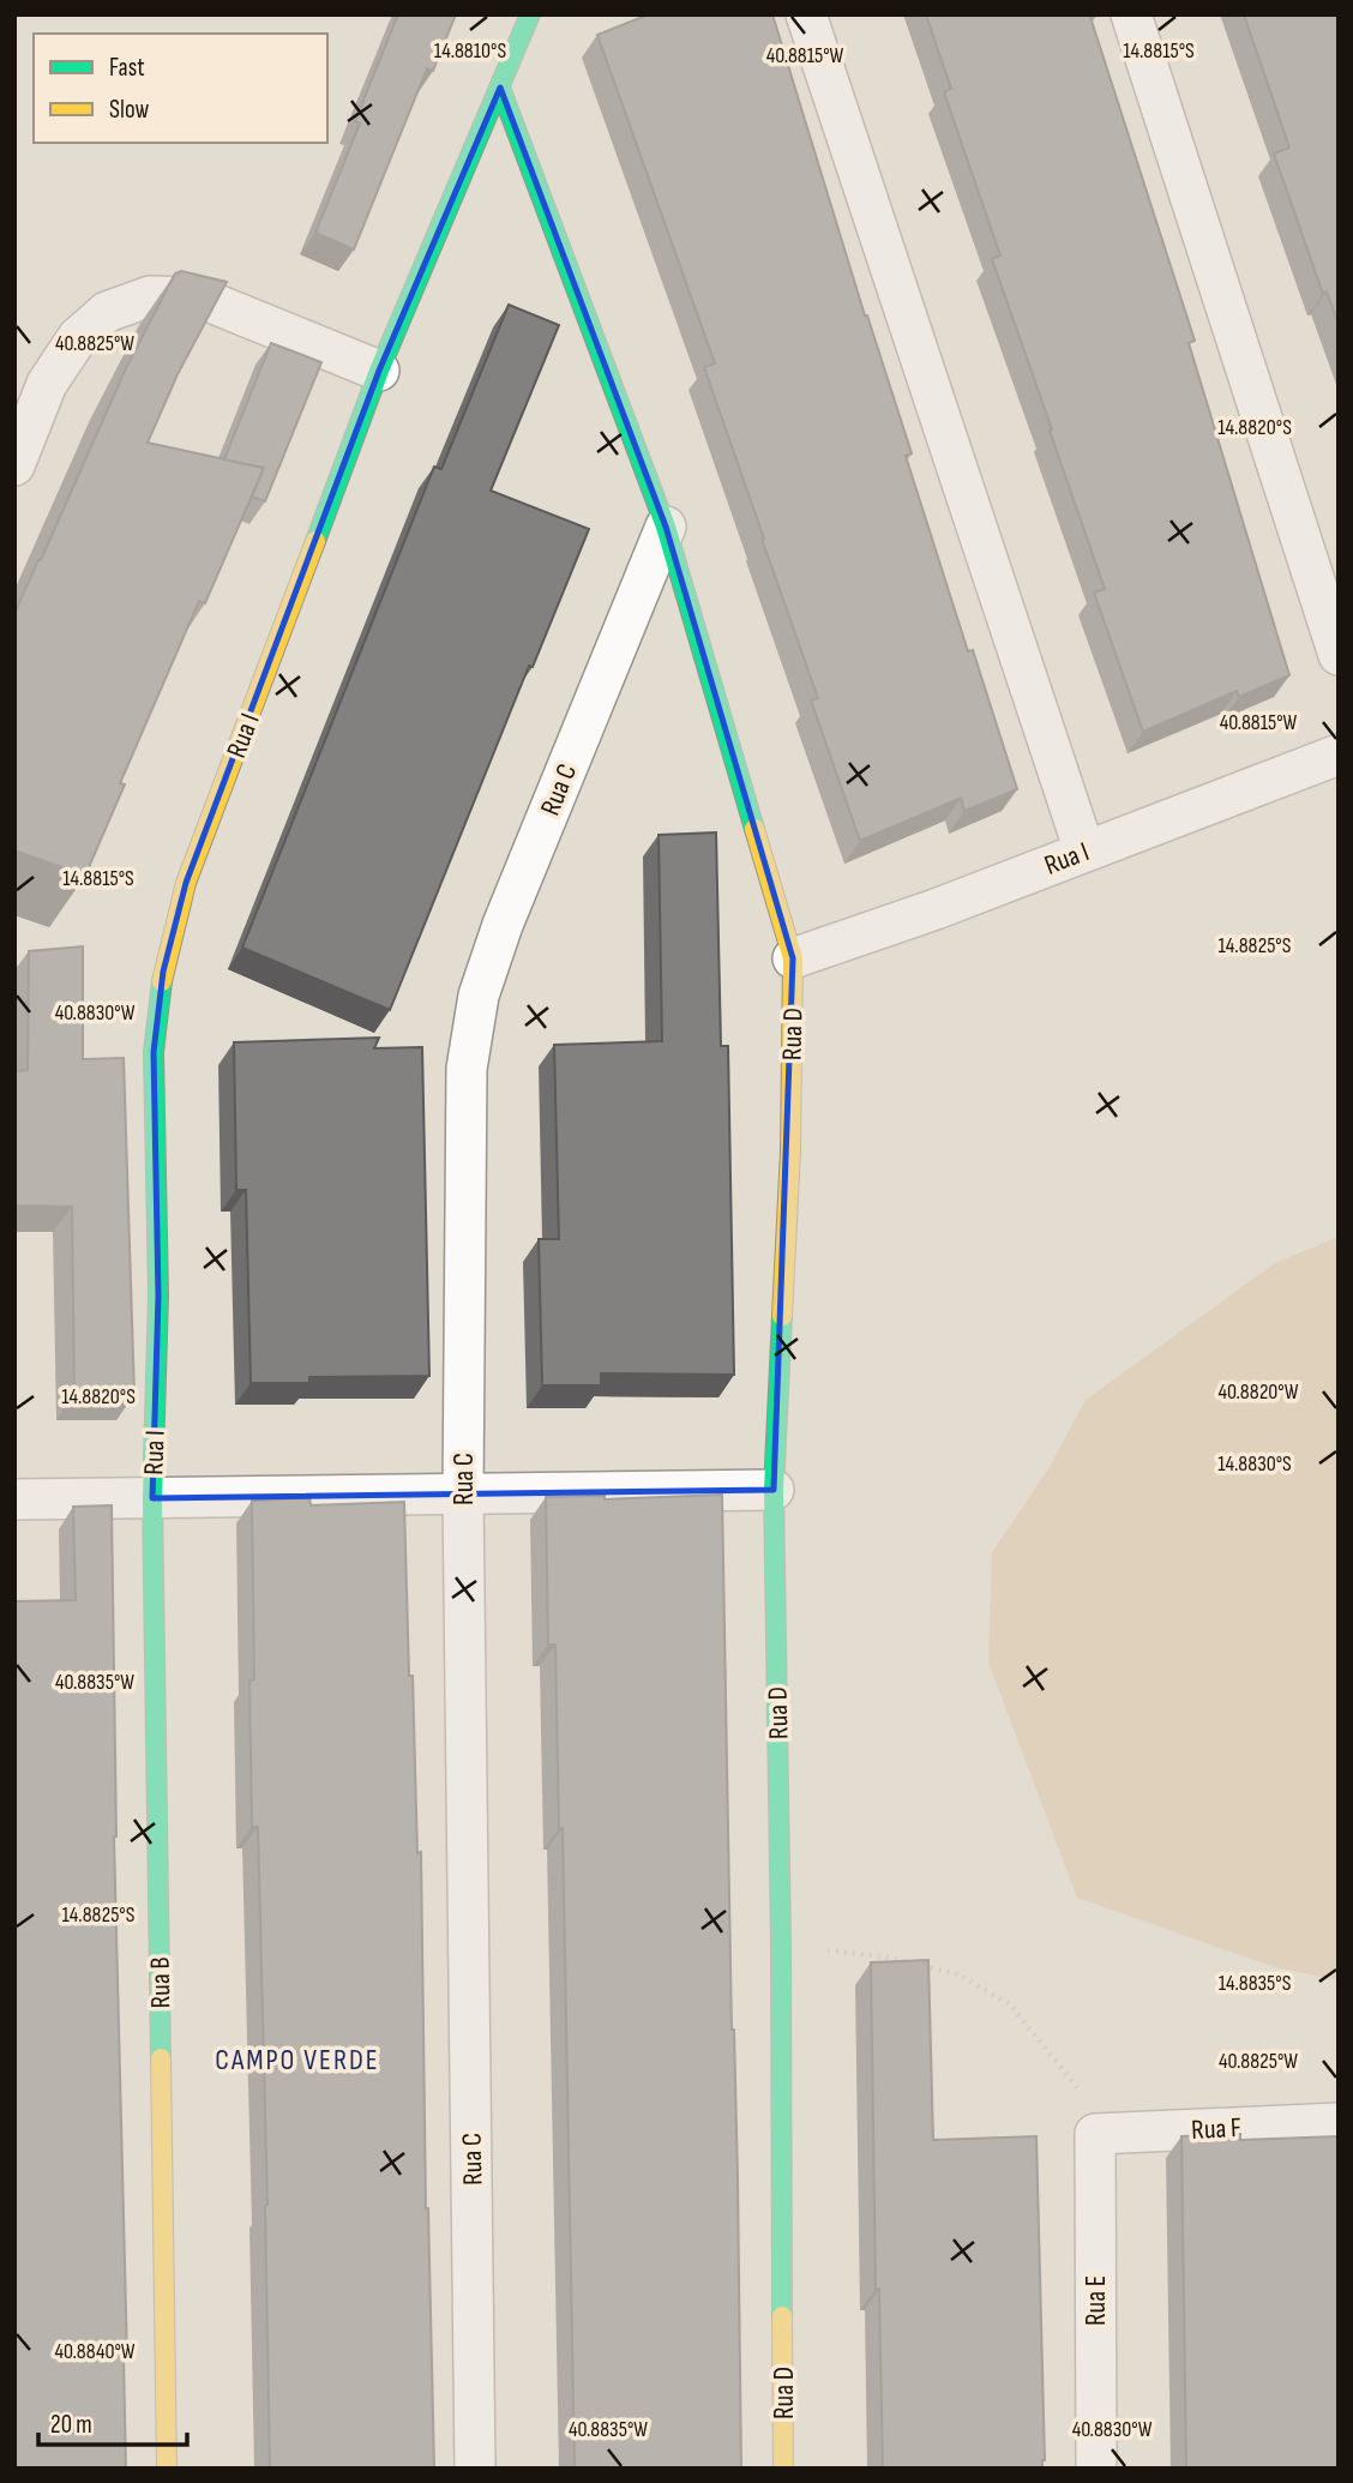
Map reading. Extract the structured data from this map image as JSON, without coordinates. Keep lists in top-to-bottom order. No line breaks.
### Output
{"streets":{"street":["Rua I","Rua C","Rua D","Rua B","Rua F","Rua E"]},"crossings":[["Rua I","Rua D"],["Rua I","Rua B"],["Rua C","Rua D"],["Rua F","Rua E"]],"districts":["CAMPO VERDE"],"legend":["Fast","Slow"],"scale_bar":"20 m","coordinates":["14.8810°S","14.8815°S","40.8815°W","40.8825°W","14.8820°S","14.8825°S","40.8830°W","40.8820°W","14.8830°S","40.8835°W","14.8835°S","40.8840°W"]}
